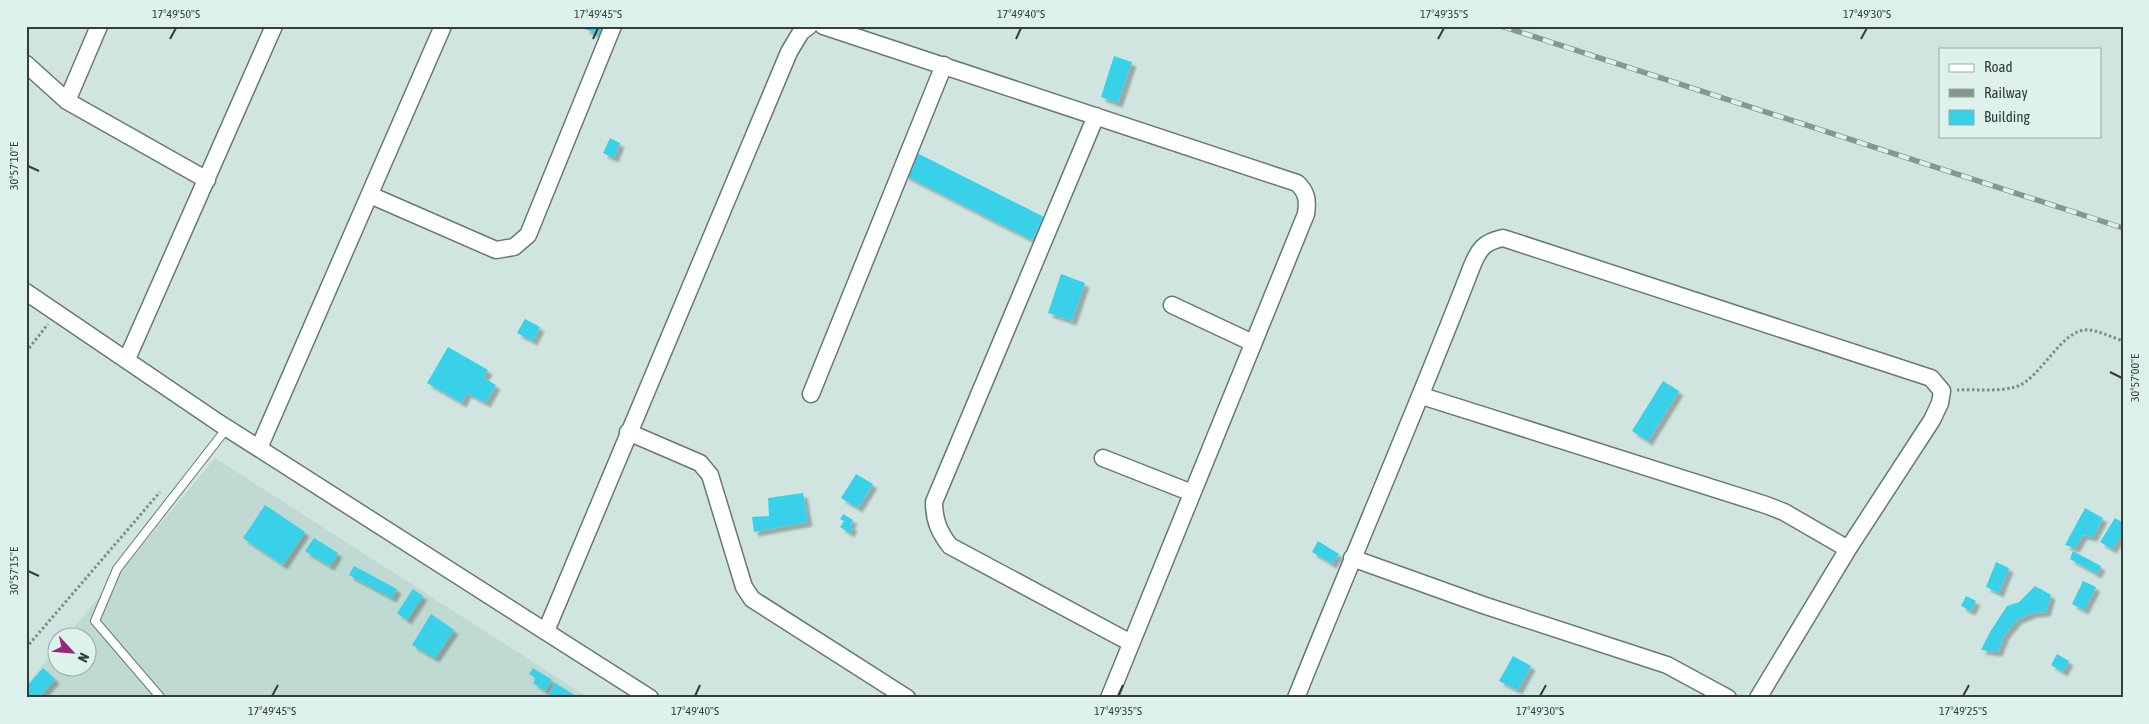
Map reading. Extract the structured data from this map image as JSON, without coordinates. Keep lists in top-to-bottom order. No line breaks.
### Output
{"legend":["Road","Railway","Building"],"north":"bottom right","coordinates":["17°49'50\"S","17°49'45\"S","17°49'40\"S","17°49'35\"S","17°49'30\"S","30°57'10\"E","30°57'00\"E","30°57'15\"E","17°49'25\"S"]}
